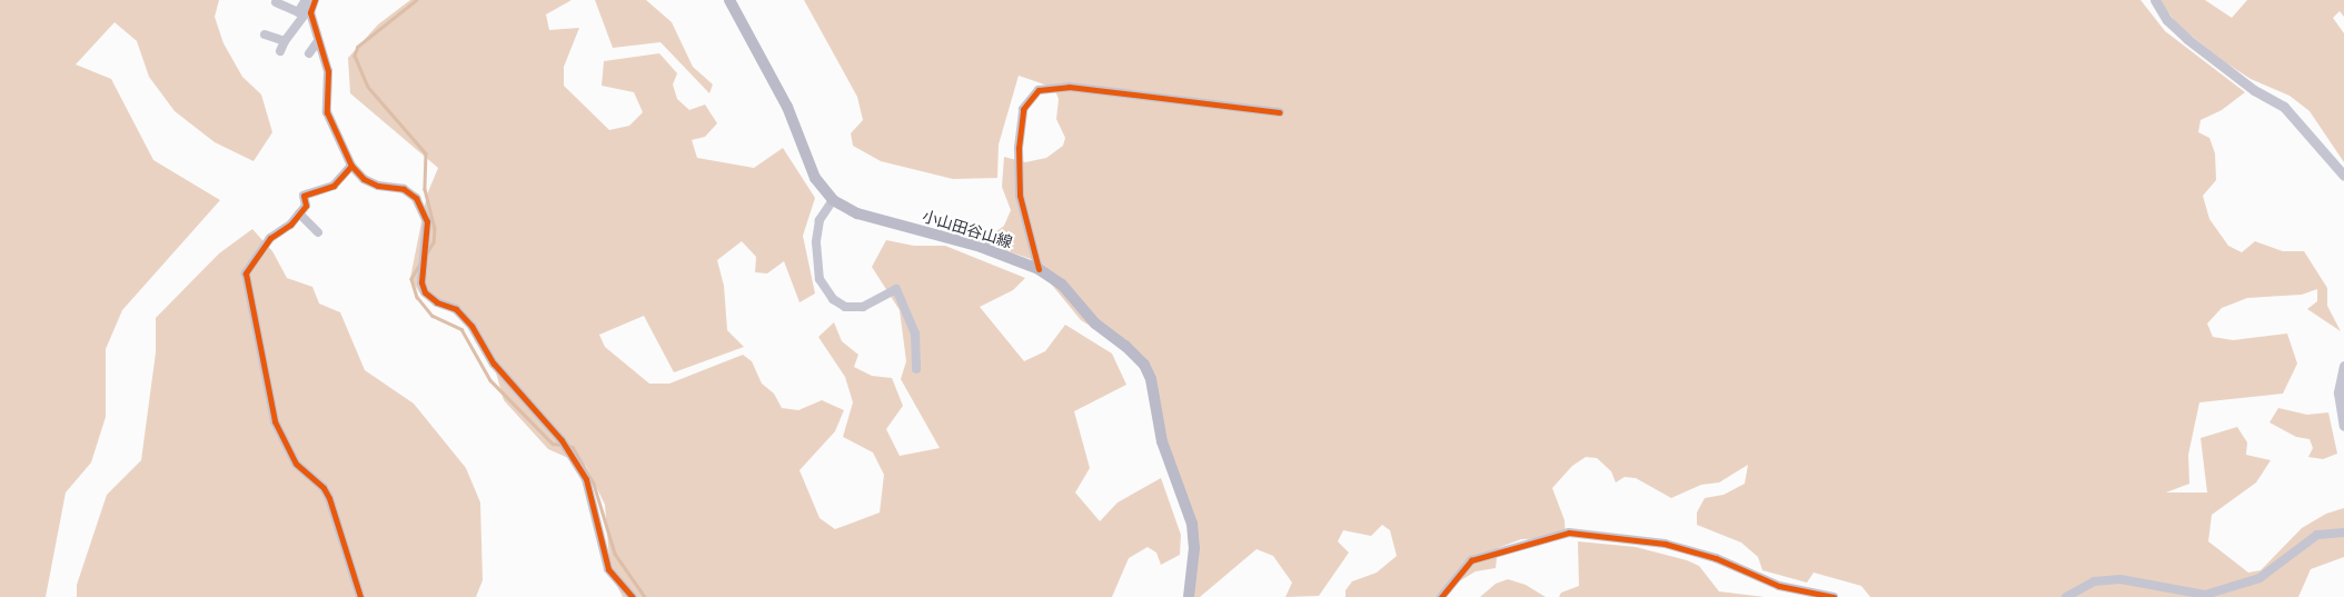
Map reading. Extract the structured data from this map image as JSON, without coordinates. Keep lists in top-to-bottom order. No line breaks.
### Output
{"streets":{"main road":["小山田谷山線"]}}
